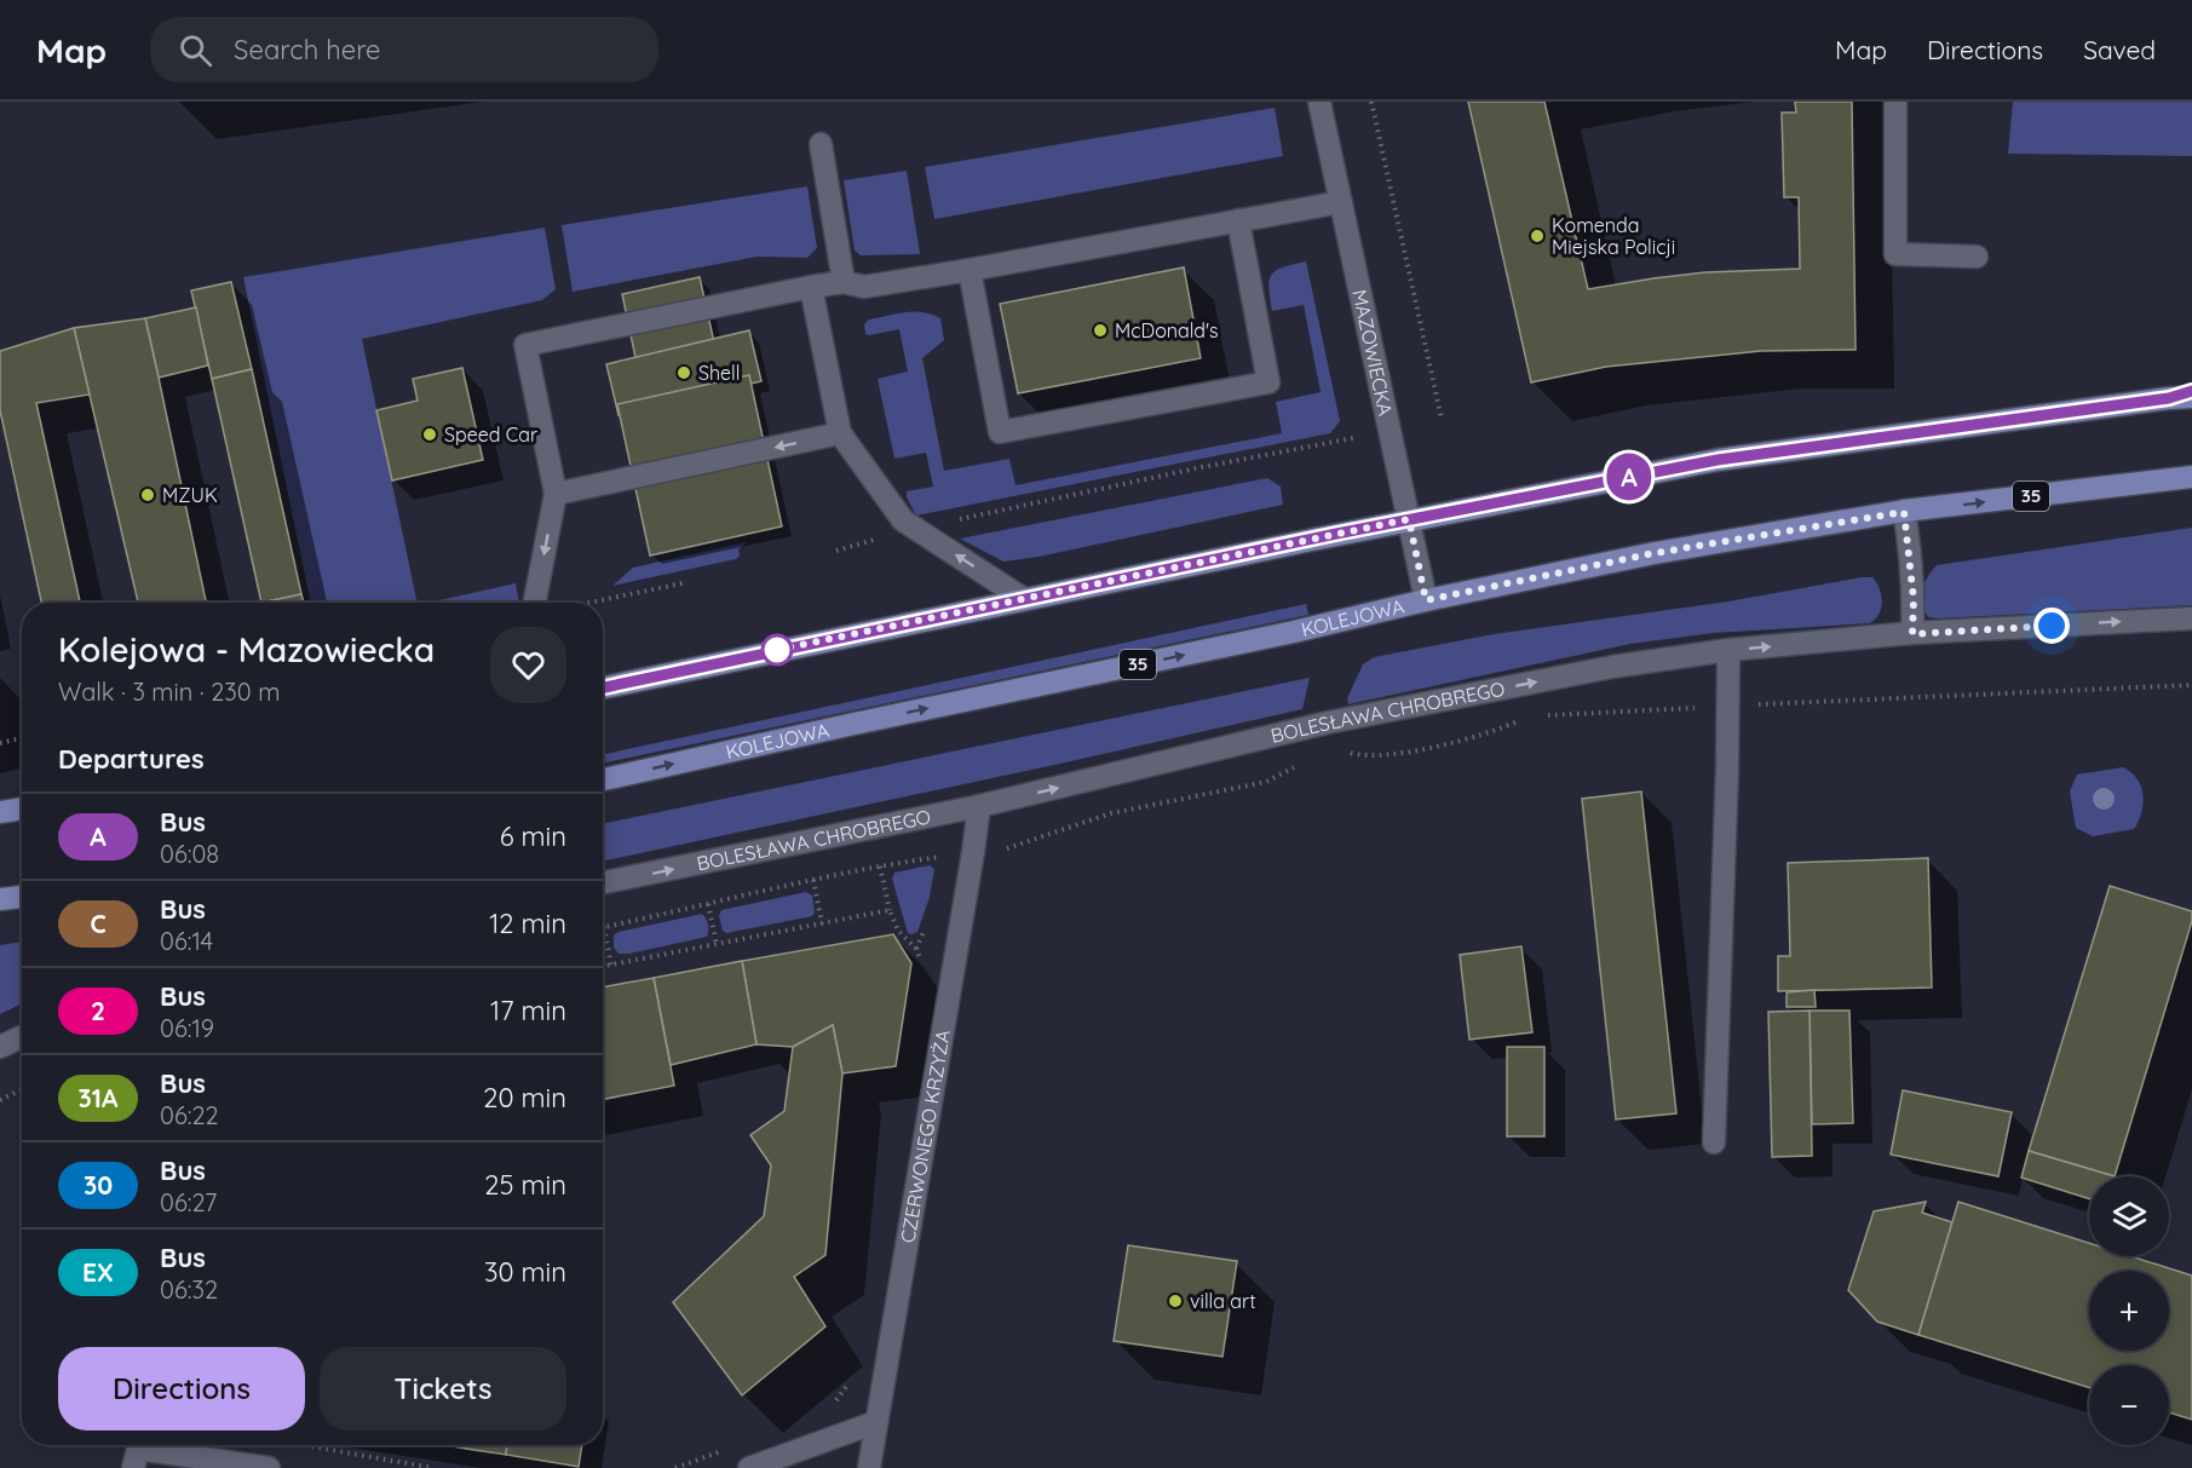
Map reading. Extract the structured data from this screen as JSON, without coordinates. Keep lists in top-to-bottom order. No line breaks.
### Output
{"streets":{"main road":["35","KOLEJOWA"],"street":["MAZOWIECKA","BOLESŁAWA CHROBREGO","CZERWONEGO KRZYŻA"]},"crossings":[["MAZOWIECKA","KOLEJOWA"],["35","KOLEJOWA"],["BOLESŁAWA CHROBREGO","CZERWONEGO KRZYŻA"]],"one_way":["BOLESŁAWA CHROBREGO"],"places":["Komenda Miejska Policji","McDonald's","Shell","Speed Car","MZUK","villa art"],"lines":["bus line A"],"page":{"header":"Map","search":"Search here","nav":["Map","Directions","Saved"],"on_map":"A","heading":[["Kolejowa - Mazowiecka","Walk · 3 min · 230 m"],"Departures"],"list":[{"mark":"A","name":"Bus","note":"06:08","value":"6 min"},{"mark":"C","name":"Bus","note":"06:14","value":"12 min"},{"mark":"2","name":"Bus","note":"06:19","value":"17 min"},{"mark":"31A","name":"Bus","note":"06:22","value":"20 min"},{"mark":"30","name":"Bus","note":"06:27","value":"25 min"},{"mark":"EX","name":"Bus","note":"06:32","value":"30 min"}],"map_buttons":["+","−"],"buttons":["Directions","Tickets"]}}
